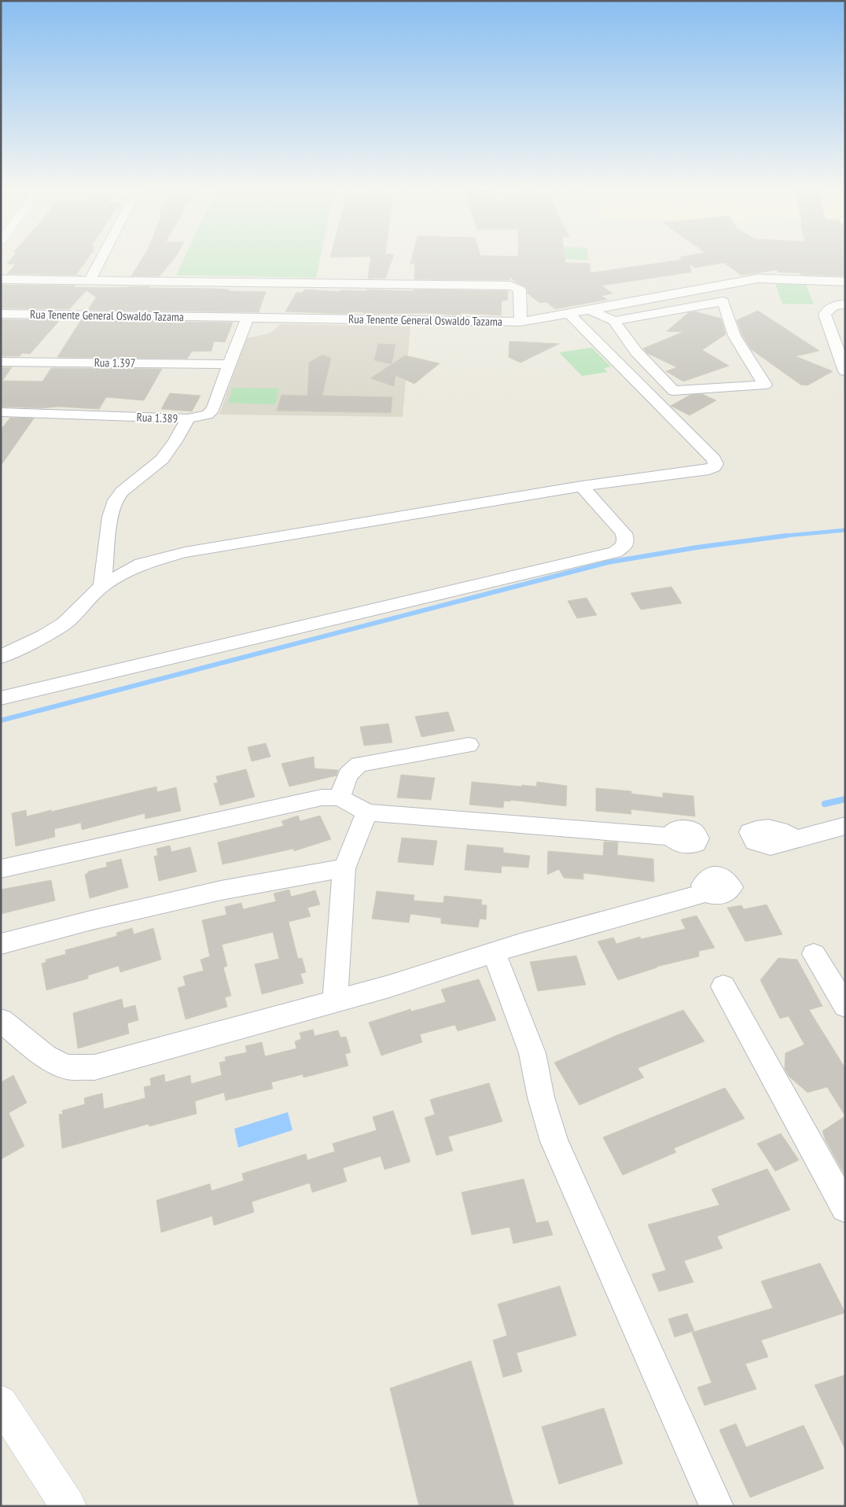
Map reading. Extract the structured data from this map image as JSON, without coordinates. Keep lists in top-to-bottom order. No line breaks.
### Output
{"streets":{"street":["Rua Tenente General Oswaldo Tazama","Rua 1.397","Rua 1.389"]},"crossings":[["Rua Tenente General Oswaldo Tazama","Rua 1.389"],["Rua 1.397","Rua 1.389"]]}
